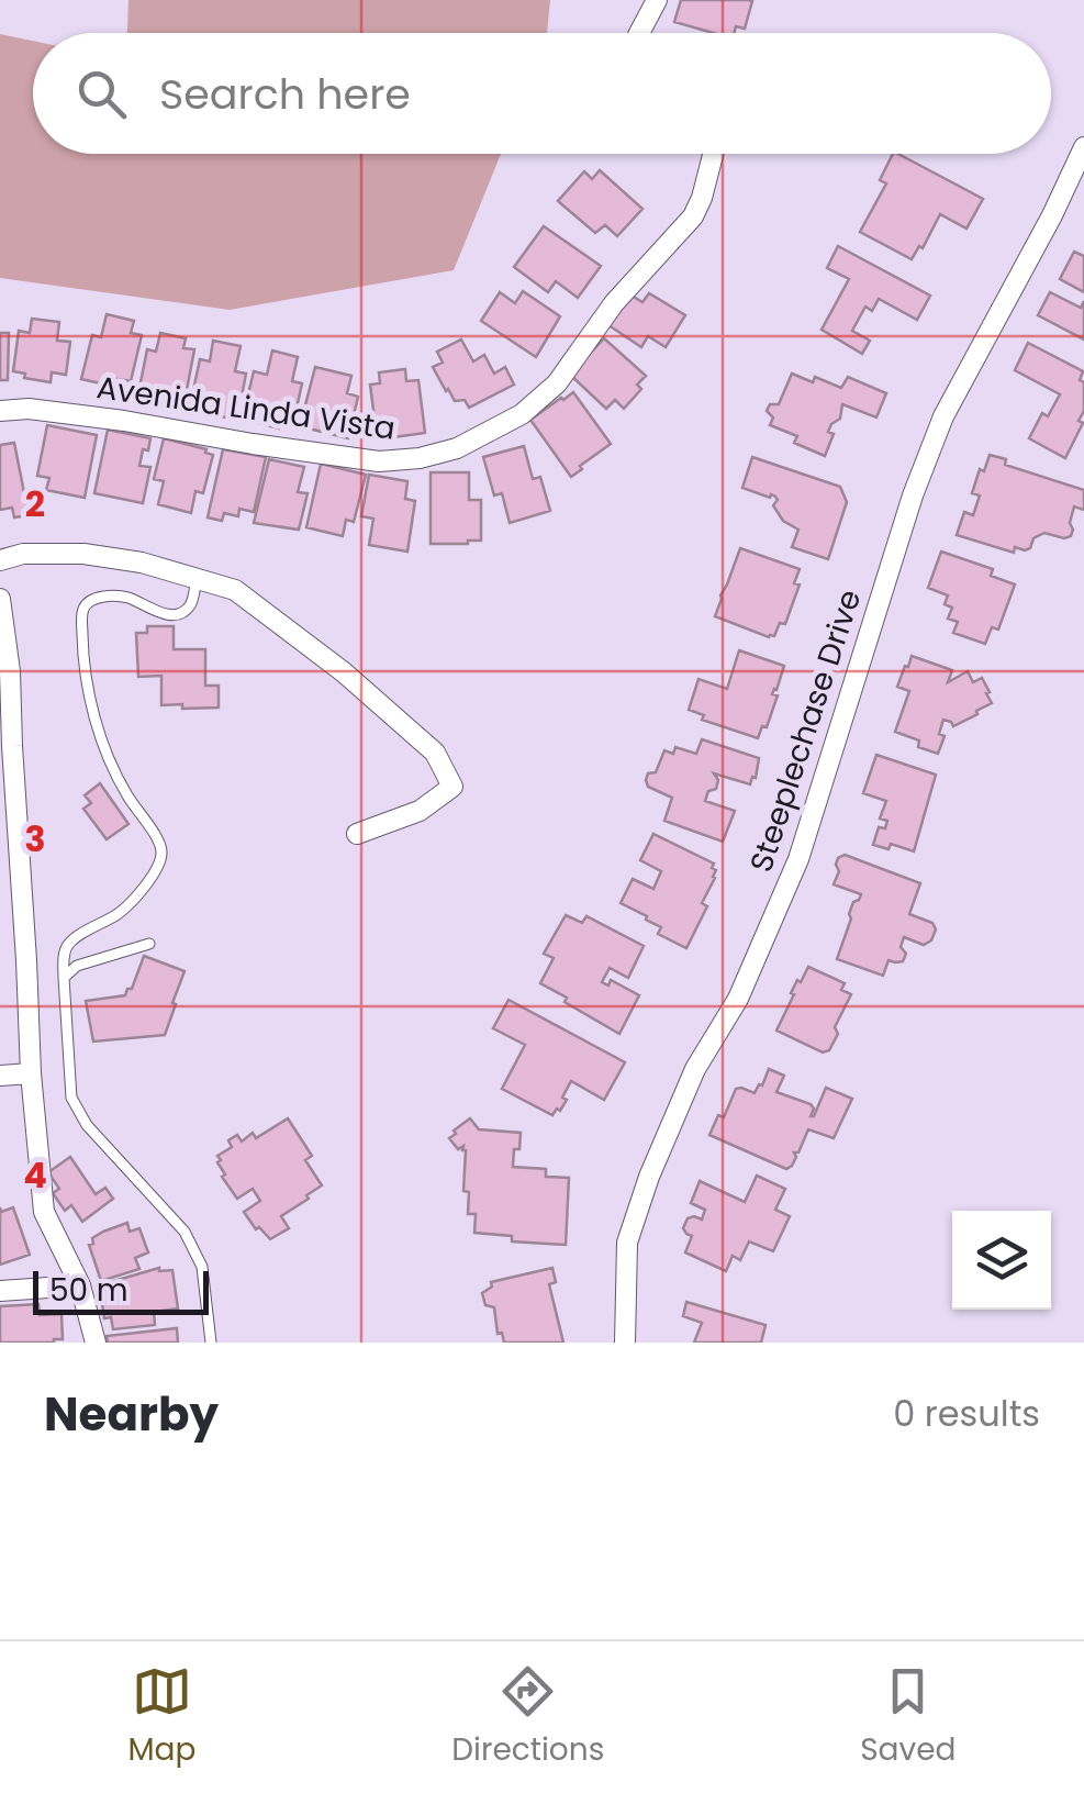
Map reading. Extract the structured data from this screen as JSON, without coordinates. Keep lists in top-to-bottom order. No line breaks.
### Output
{"streets":{"street":["Avenida Linda Vista","Steeplechase Drive"]},"scale_bar":"50 m","page":{"search":"Search here","scale":"50 m","heading":["Nearby","0 results"],"nav":["Map","Directions","Saved"]},"grid":{"rows":["2","3","4"]}}
